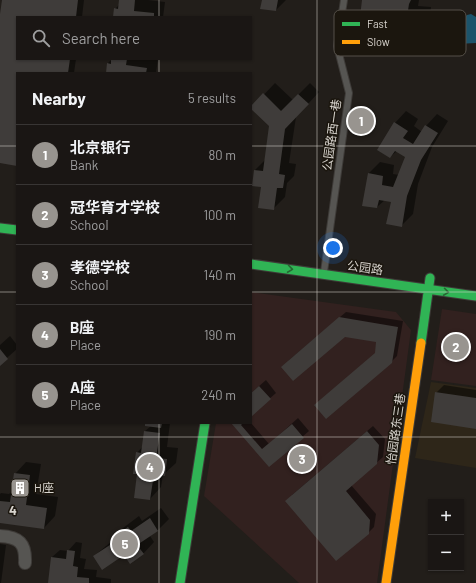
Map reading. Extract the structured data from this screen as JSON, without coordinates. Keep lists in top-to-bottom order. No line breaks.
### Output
{"streets":{"street":["公园路","怡园路东三巷"],"lane":["公园路西一巷"]},"crossings":[["公园路西一巷","公园路"],["公园路","怡园路东三巷"]],"one_way":["公园路"],"places":{"building":["H座"]},"legend":["Fast","Slow"],"page":{"search":"Search here","heading":["Nearby","5 results"],"pins":["1","2","3","4","5"],"list":[{"mark":"1","name":"北京银行","note":"Bank","value":"80 m"},{"mark":"2","name":"冠华育才学校","note":"School","value":"100 m"},{"mark":"3","name":"孝德学校","note":"School","value":"140 m"},{"mark":"4","name":"B座","note":"Place","value":"190 m"},{"mark":"5","name":"A座","note":"Place","value":"240 m"}],"map_buttons":["+","−"]},"grid":{"rows":["4"]}}
